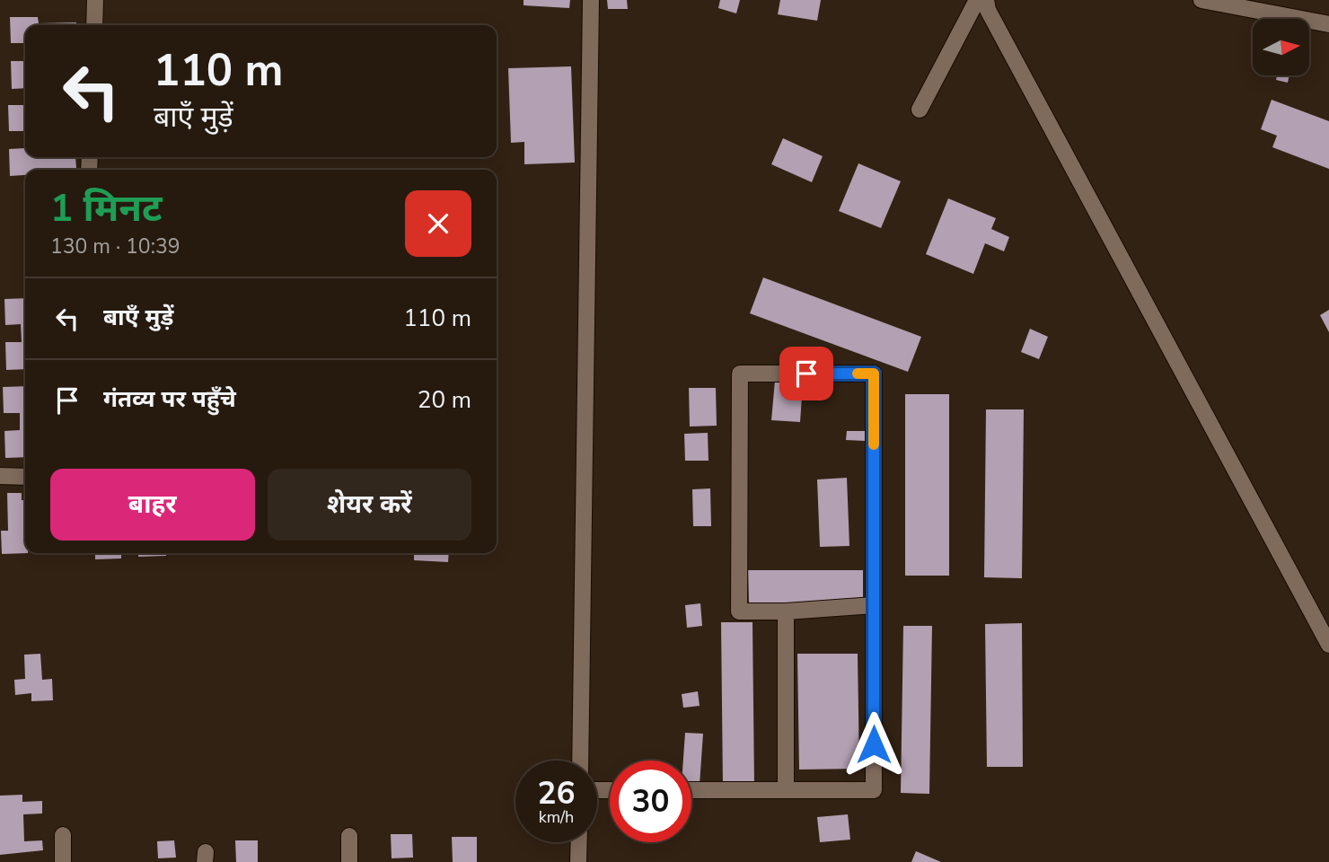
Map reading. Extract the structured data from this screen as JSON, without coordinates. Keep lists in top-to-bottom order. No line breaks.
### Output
{"north":"right","page":{"turn":["110 m","बाएँ मुड़ें"],"heading":["1 मिनट","130 m · 10:39"],"list":[{"name":"बाएँ मुड़ें","value":"110 m"},{"name":"गंतव्य पर पहुँचे","value":"20 m"}],"buttons":["बाहर","शेयर करें"],"speed":"26 km/h","limit":"30"}}
